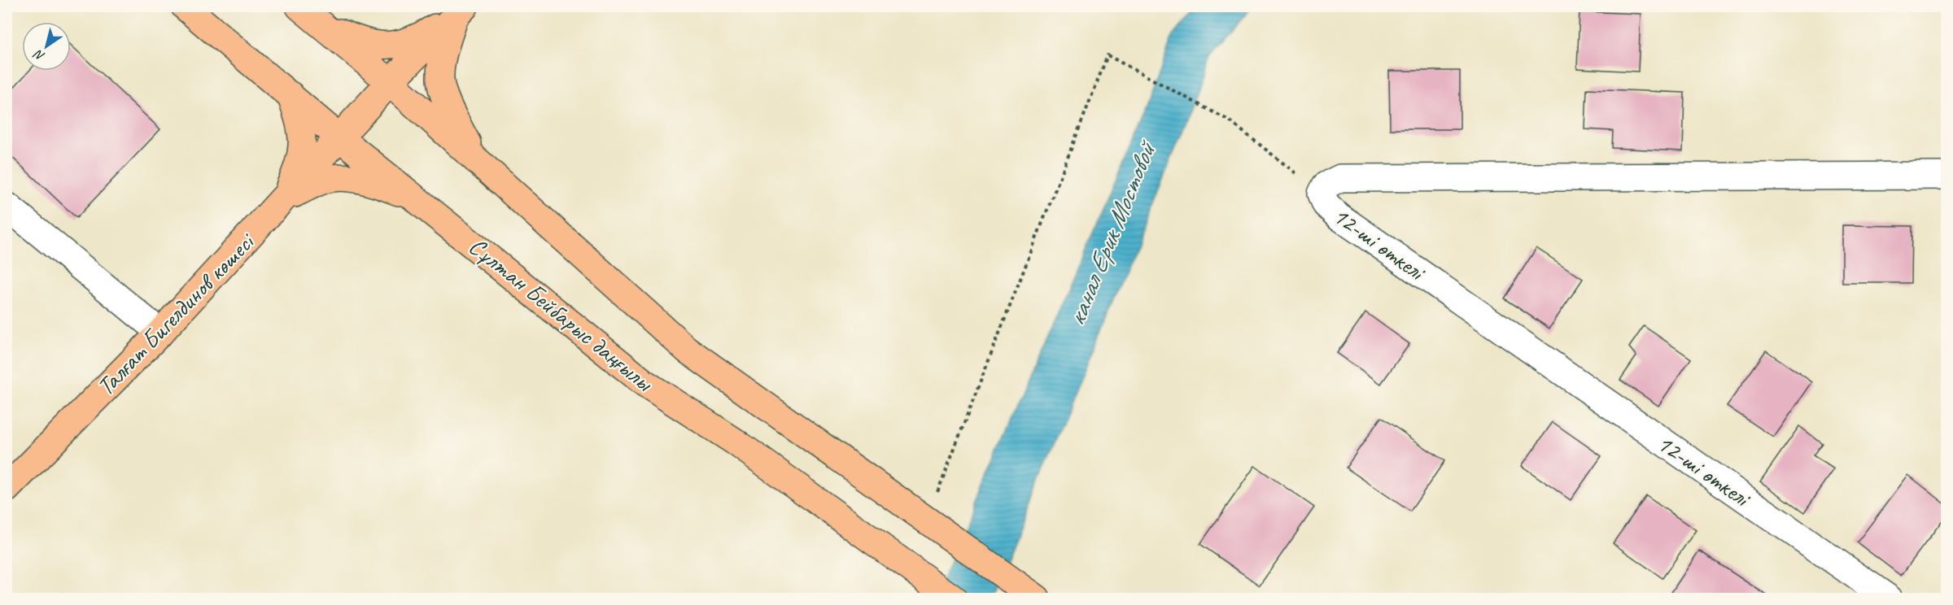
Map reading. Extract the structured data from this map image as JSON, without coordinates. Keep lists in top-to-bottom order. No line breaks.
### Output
{"streets":{"main road":["Сұлтан Бейбарыс даңғылы","Талғат Бигелдинов көшесі"],"street":["12-ші өткелі"]},"crossings":[["Сұлтан Бейбарыс даңғылы","Талғат Бигелдинов көшесі"]],"water":["канал Ерик Мостовой"],"north":"bottom left"}
